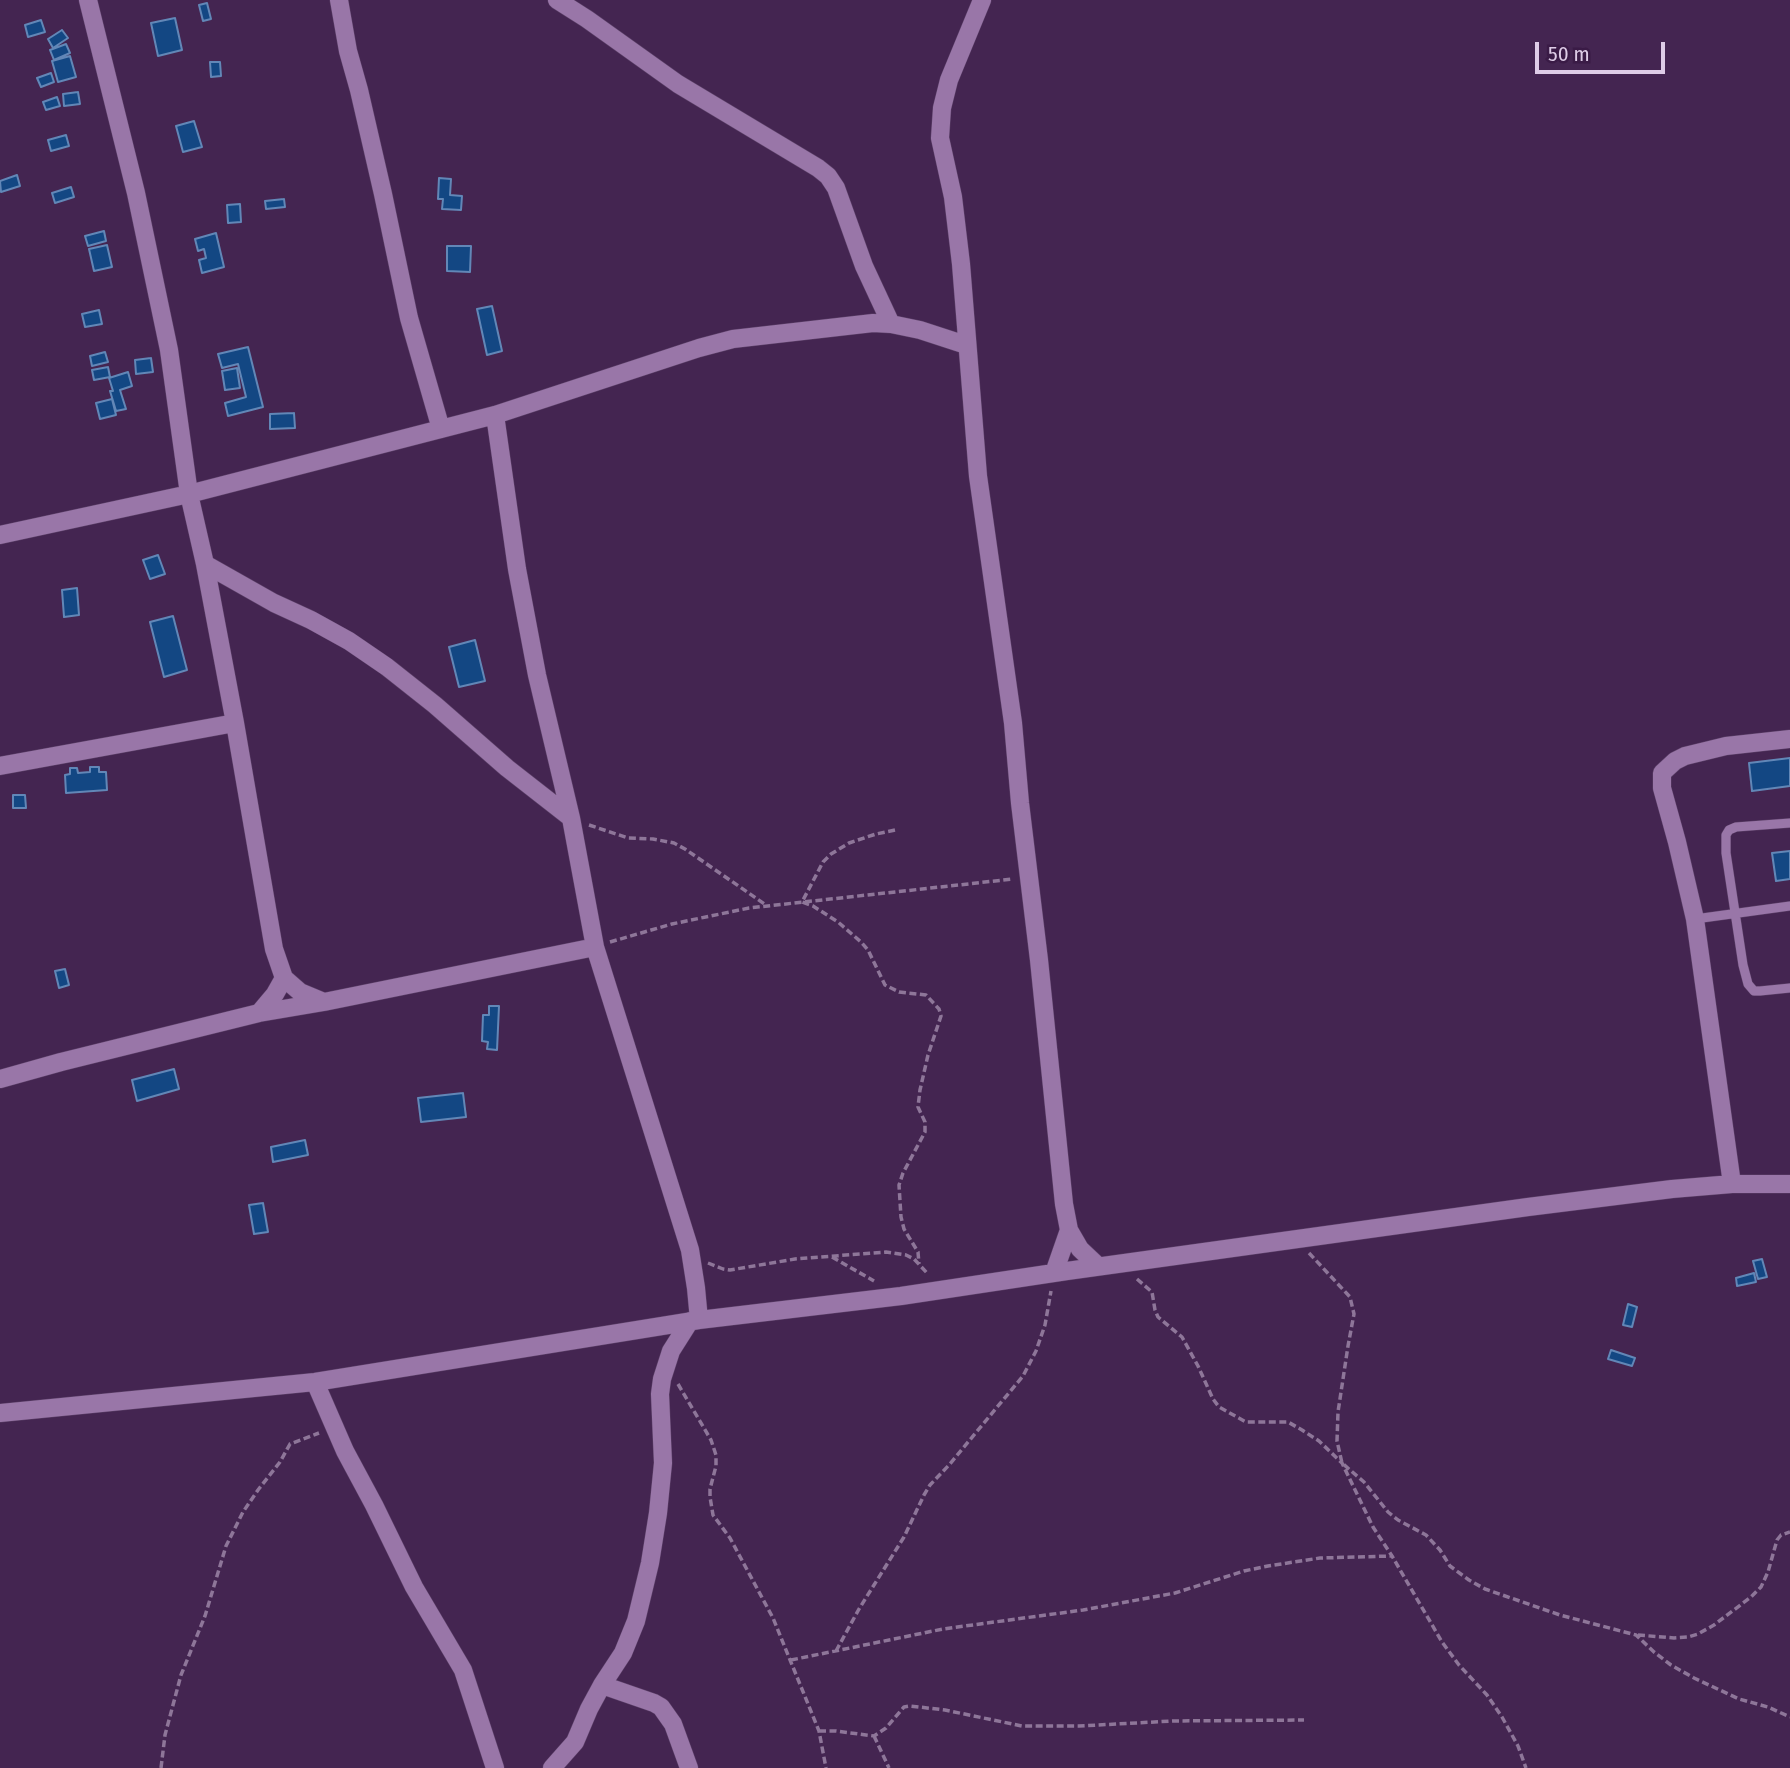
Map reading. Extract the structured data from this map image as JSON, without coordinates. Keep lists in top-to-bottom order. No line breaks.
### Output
{"scale_bar":"50 m"}
